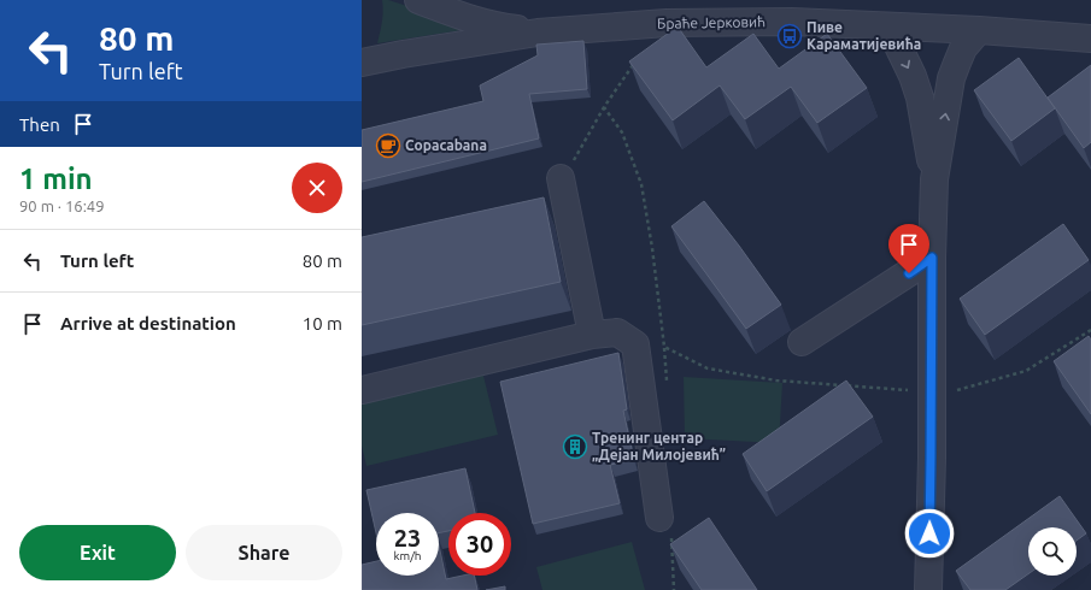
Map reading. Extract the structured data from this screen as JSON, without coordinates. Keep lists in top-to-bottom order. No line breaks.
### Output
{"streets":{"street":["Браће Јерковић"]},"places":{"bus stop":["Пиве Караматијевића"],"cafe":["Copacabana"],"building":["Тренинг центар „Дејан Милојевић”"]},"page":{"turn":["80 m","Turn left"],"then":"Then","heading":["1 min","90 m · 16:49"],"list":[{"name":"Turn left","value":"80 m"},{"name":"Arrive at destination","value":"10 m"}],"speed":"23 km/h","limit":"30","buttons":["Exit","Share"]}}
